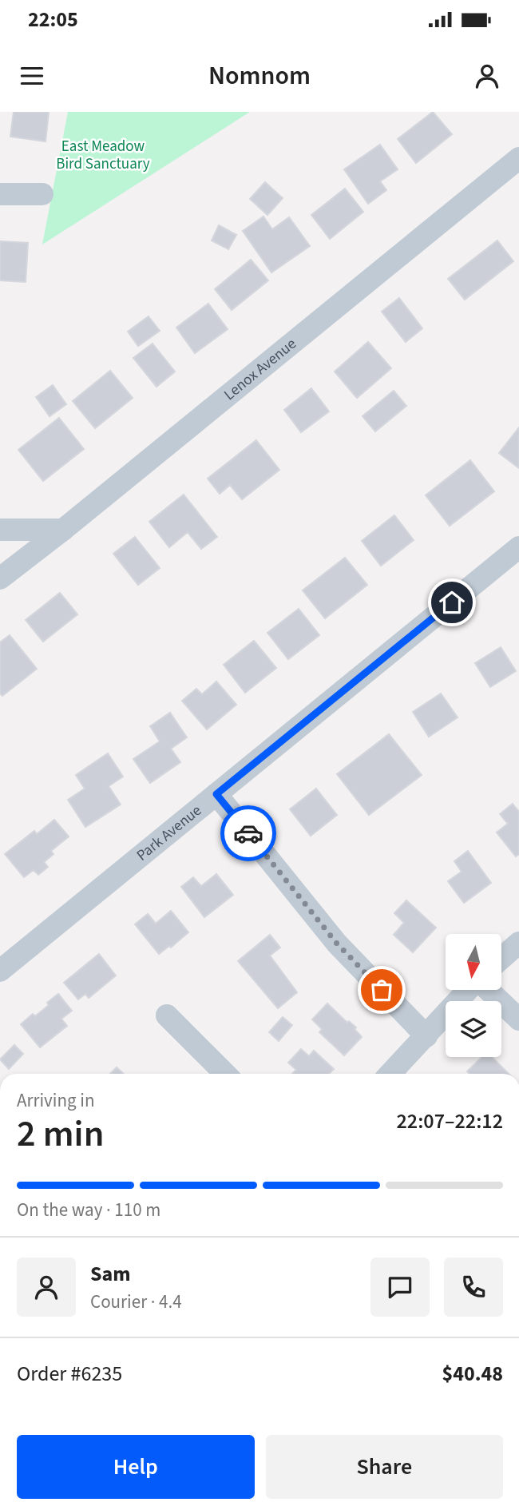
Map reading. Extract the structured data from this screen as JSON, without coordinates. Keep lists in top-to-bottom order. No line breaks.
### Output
{"streets":{"street":["Lenox Avenue","Park Avenue"]},"parks":["East Meadow Bird Sanctuary"],"north":"bottom","page":{"status":"22:05","header":"Nomnom","heading":["2 min","Arriving in","22:07–22:12"],"panel":["Sam","Courier · 4.4","Order #6235","$40.48"],"bar":"On the way · 110 m","buttons":["Help","Share"]}}
